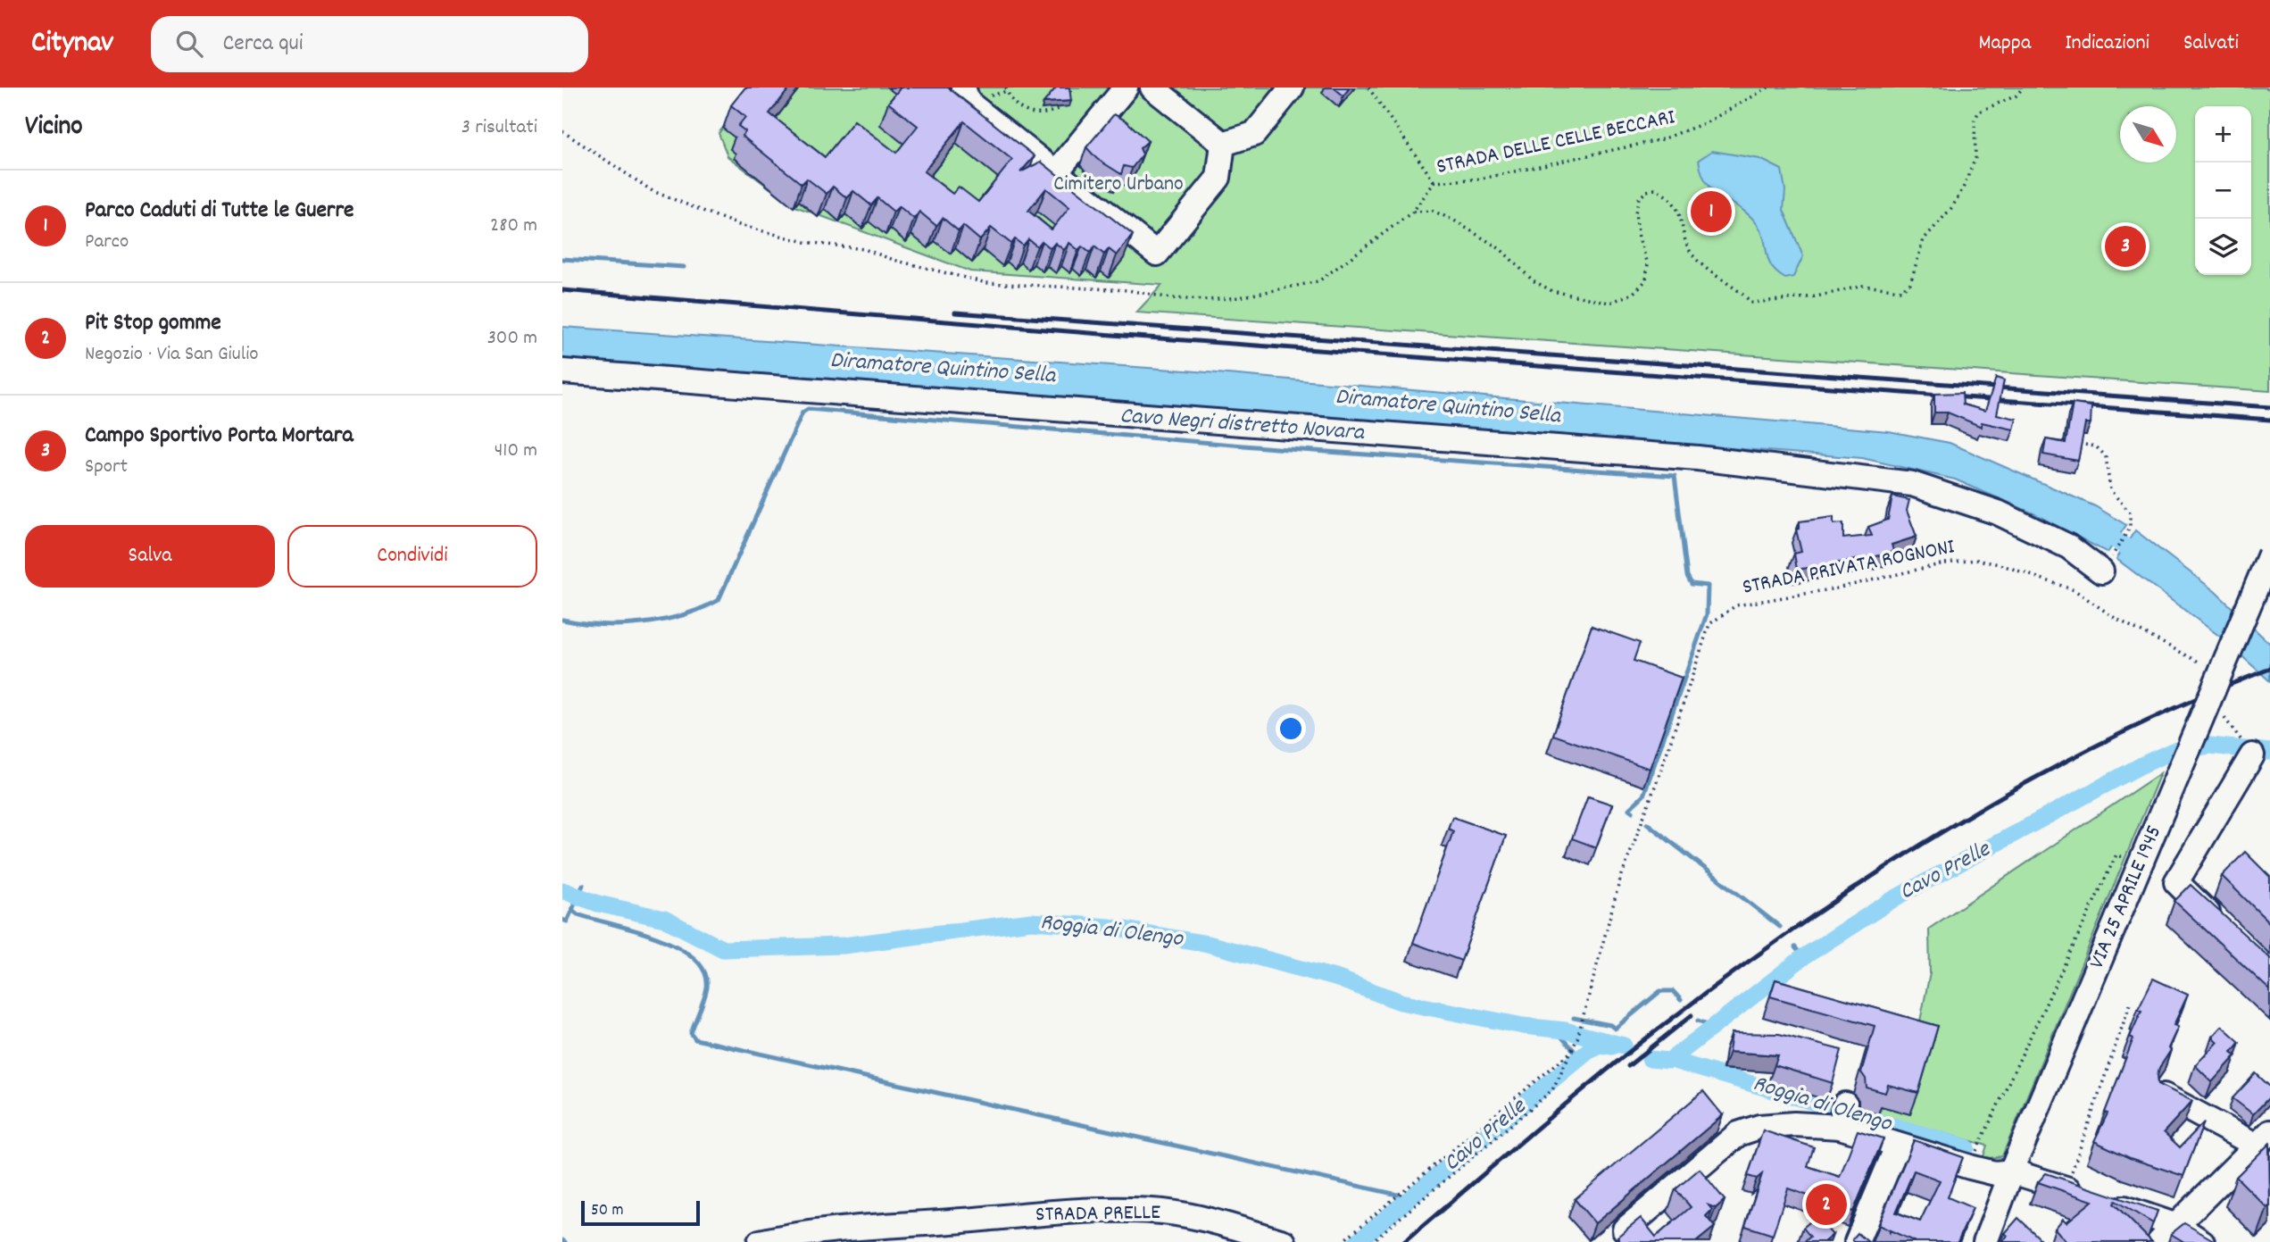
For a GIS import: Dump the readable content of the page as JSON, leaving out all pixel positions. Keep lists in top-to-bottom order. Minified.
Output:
{"streets":{"street":["VIA 25 APRILE 1945","STRADA PRELLE"],"path":["STRADA DELLE CELLE BECCARI","STRADA PRIVATA ROGNONI"]},"water":["Diramatore Quintino Sella","Cavo Negri distretto Novara","Cavo Prelle","Roggia di Olengo"],"parks":["Cimitero Urbano"],"scale_bar":"50 m","north":"bottom right","page":{"header":"Citynav","search":"Cerca qui","nav":["Mappa","Indicazioni","Salvati"],"heading":["Vicino","3 risultati"],"map_buttons":["+","−"],"list":[{"mark":"1","name":"Parco Caduti di Tutte le Guerre","note":"Parco","value":"280 m"},{"mark":"2","name":"Pit Stop gomme","note":"Negozio · Via San Giulio","value":"300 m"},{"mark":"3","name":"Campo Sportivo Porta Mortara","note":"Sport","value":"410 m"}],"pins":["1","3","2"],"buttons":["Salva","Condividi"],"scale":"50 m"}}
